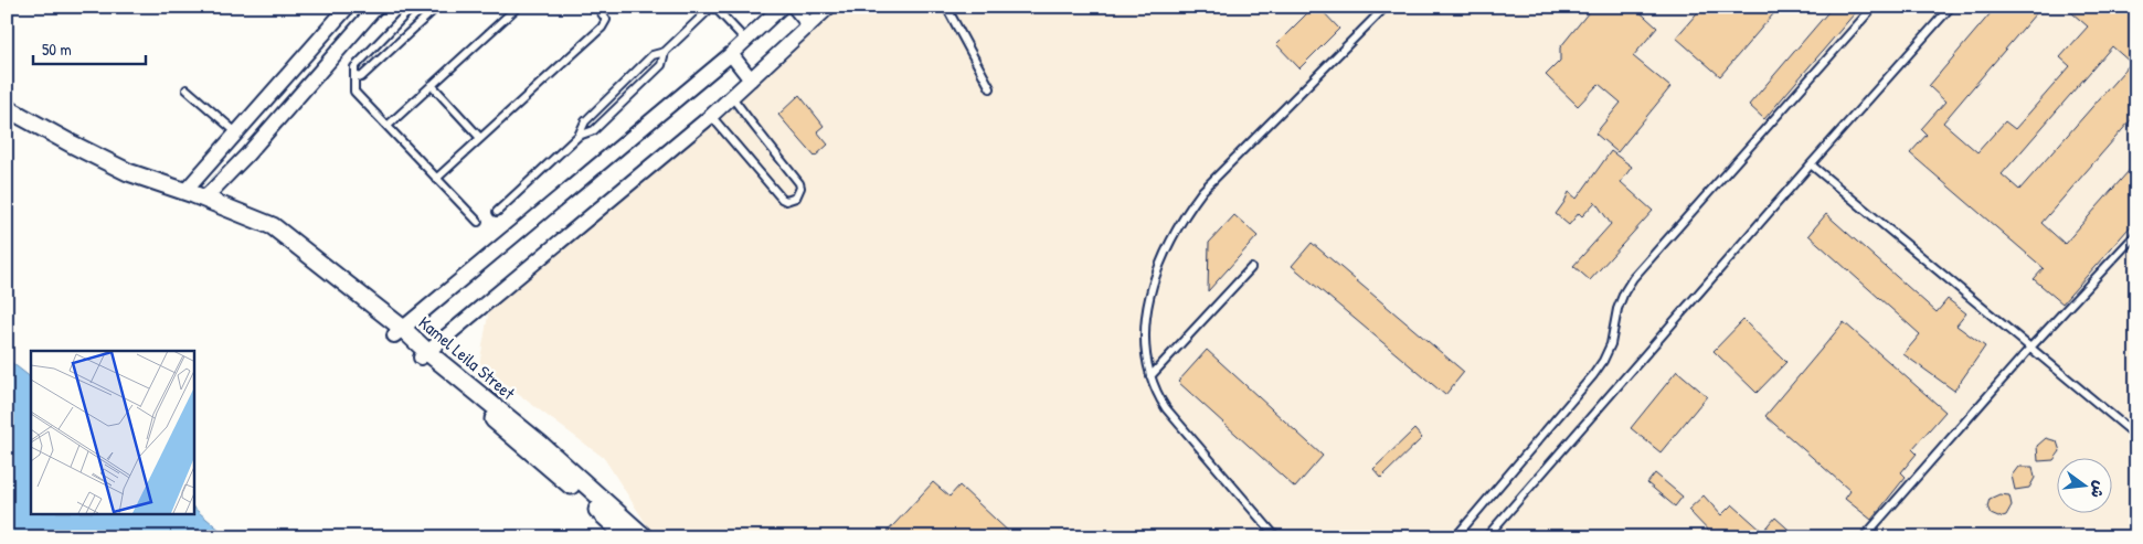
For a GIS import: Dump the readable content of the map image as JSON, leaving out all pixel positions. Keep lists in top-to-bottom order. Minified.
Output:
{"streets":{"street":["Kamel Leila Street"]},"scale_bar":"50 m","north":"right"}
